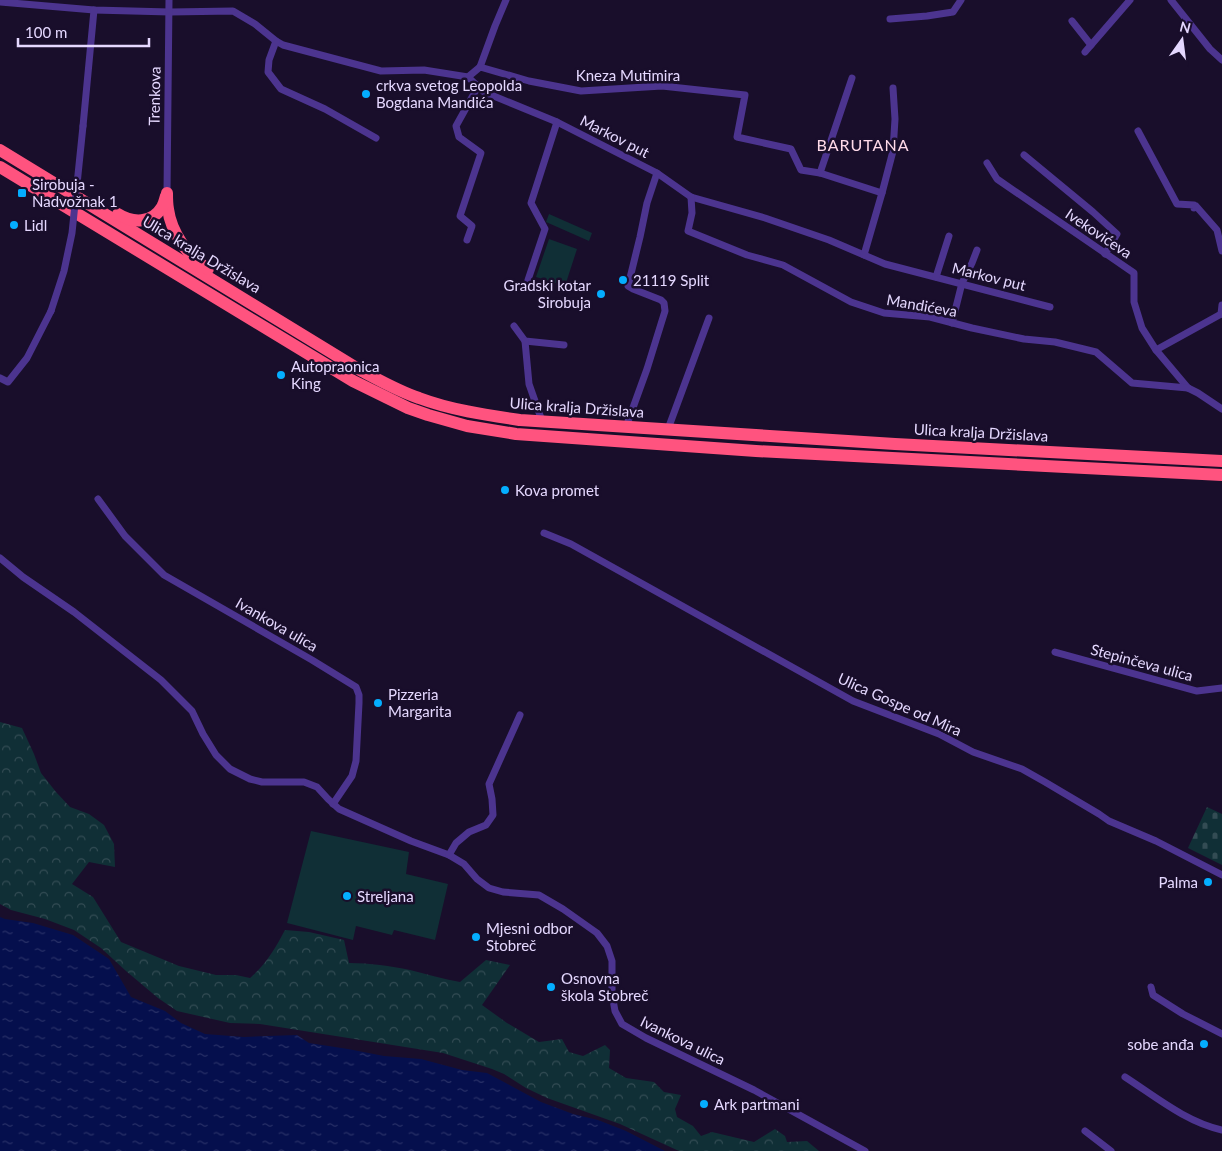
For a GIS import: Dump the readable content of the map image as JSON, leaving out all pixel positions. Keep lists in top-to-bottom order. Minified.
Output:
{"streets":{"highway":["Ulica kralja Držislava"],"street":["Kneza Mutimira","Trenkova","Markov put","Ivekovićeva","Mandićeva","Ivankova ulica","Stepinčeva ulica","Ulica Gospe od Mira"]},"crossings":[["Markov put","Mandićeva"],["Ivekovićeva","Mandićeva"]],"districts":["BARUTANA"],"places":{"other":["crkva svetog Leopolda Bogdana Mandića","Lidl","21119 Split","Gradski kotar Sirobuja","Autopraonica King","Kova promet","Pizzeria Margarita","Palma","Streljana","Mjesni odbor Stobreč","Osnovna škola Stobreč","sobe anđa","Ark partmani"],"transit":["Sirobuja - Nadvožnak 1"]},"scale_bar":"100 m","north":"top"}
